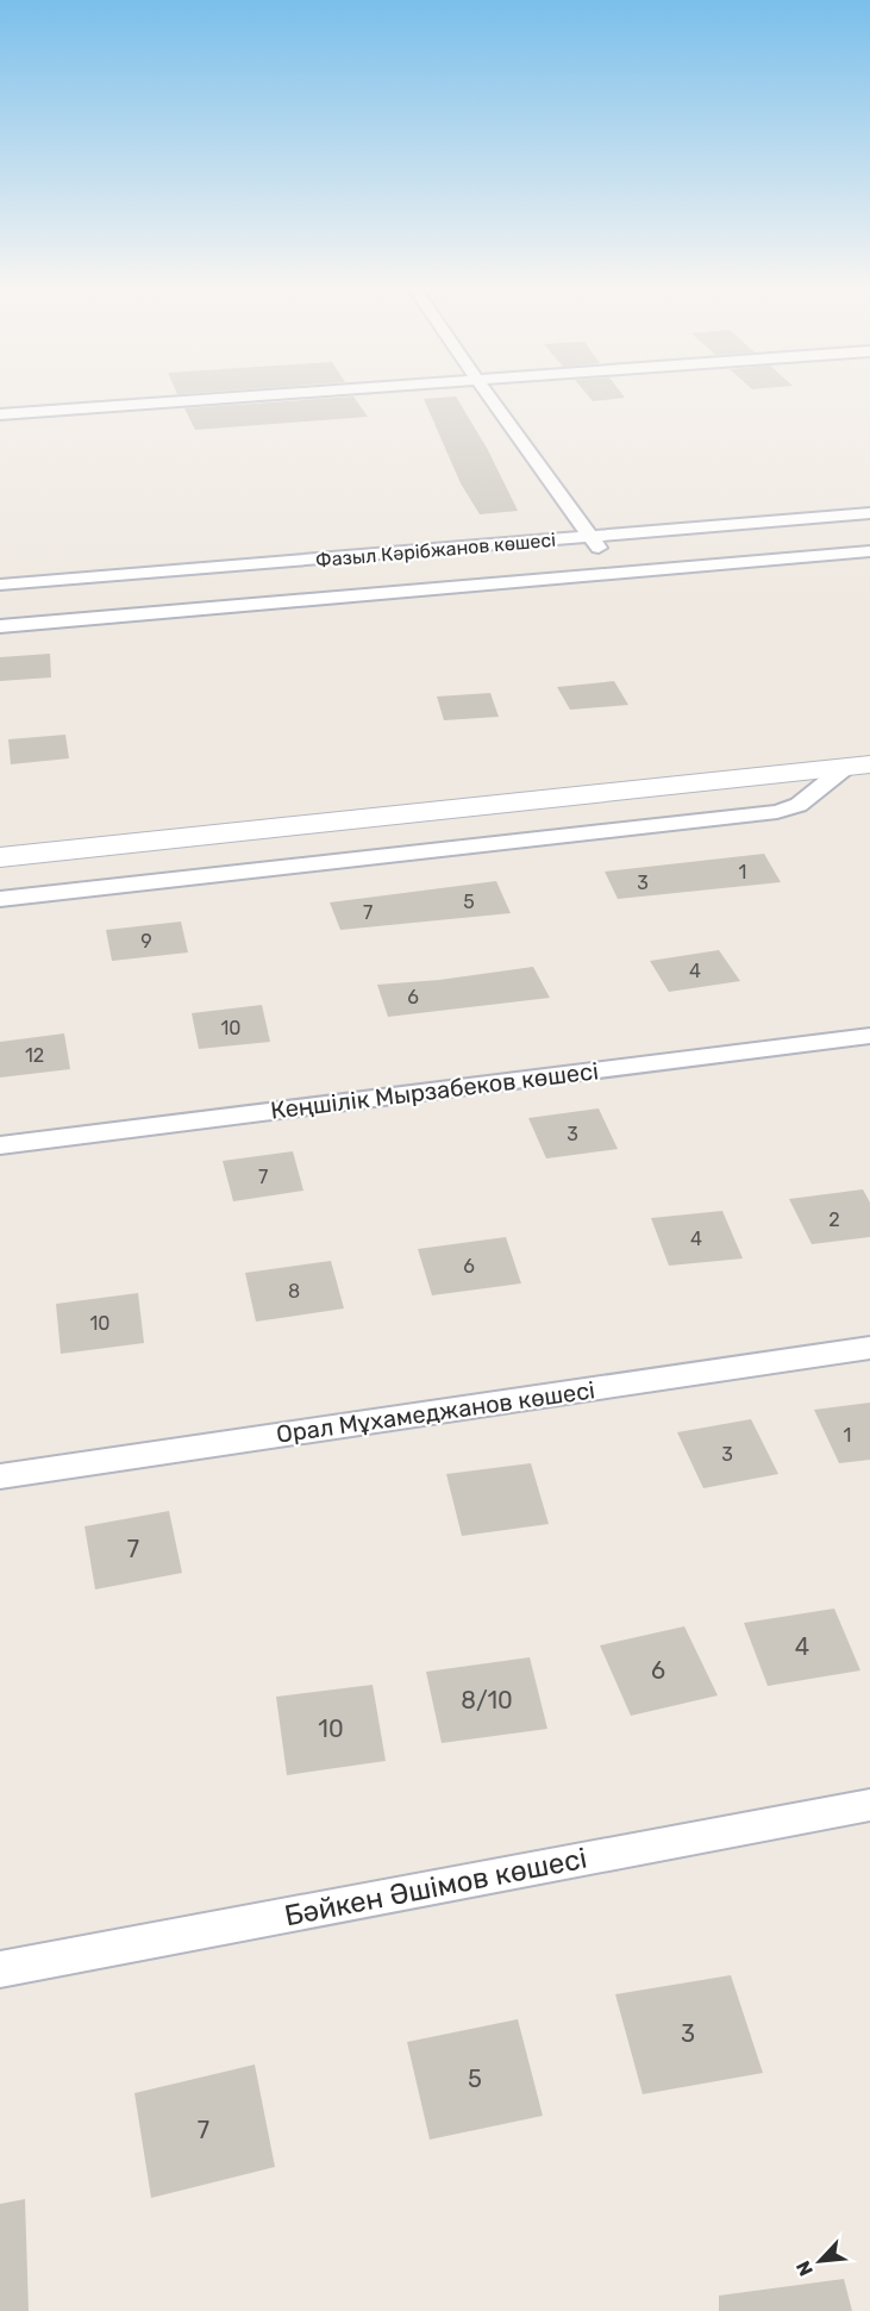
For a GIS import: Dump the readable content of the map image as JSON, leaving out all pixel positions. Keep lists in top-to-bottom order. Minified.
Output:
{"streets":{"street":["Фазыл Кәрібжанов көшесі","Кеңшілік Мырзабеков көшесі","Орал Мұхамеджанов көшесі","Бәйкен Әшімов көшесі"]},"house_numbers":["1","3","5","7","9","4","6","10","12","3","7","2","4","6","8","10","1","3","7","4","6","8/10","10","3","5","7"],"north":"bottom left"}
